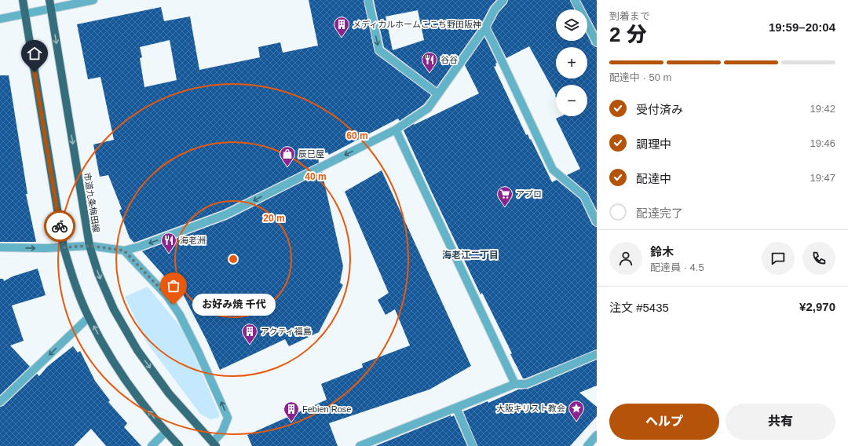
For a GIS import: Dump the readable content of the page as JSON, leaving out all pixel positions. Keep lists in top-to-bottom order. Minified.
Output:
{"streets":{"main road":["市道九条梅田線"]},"districts":["海老江二丁目"],"places":{"building":["メディカルホームここち野田阪神","アクティ福島","Febien Rose"],"restaurant":["谷谷","海老洲"],"shop":["辰巳屋"],"supermarket":["アプロ"],"other":["お好み焼 千代"],"place":["大阪キリスト教会"]},"page":{"heading":["2 分","到着まで","19:59–20:04"],"panel":["鈴木","配達員 · 4.5","注文 #5435","¥2,970"],"map_buttons":["+","−"],"bar":"配達中 · 50 m","list":[["受付済み","19:42"],["調理中","19:46"],["配達中","19:47"],"配達完了"],"bubble":"お好み焼 千代","buttons":["ヘルプ","共有"]},"rings":["60 m","40 m","20 m"]}
